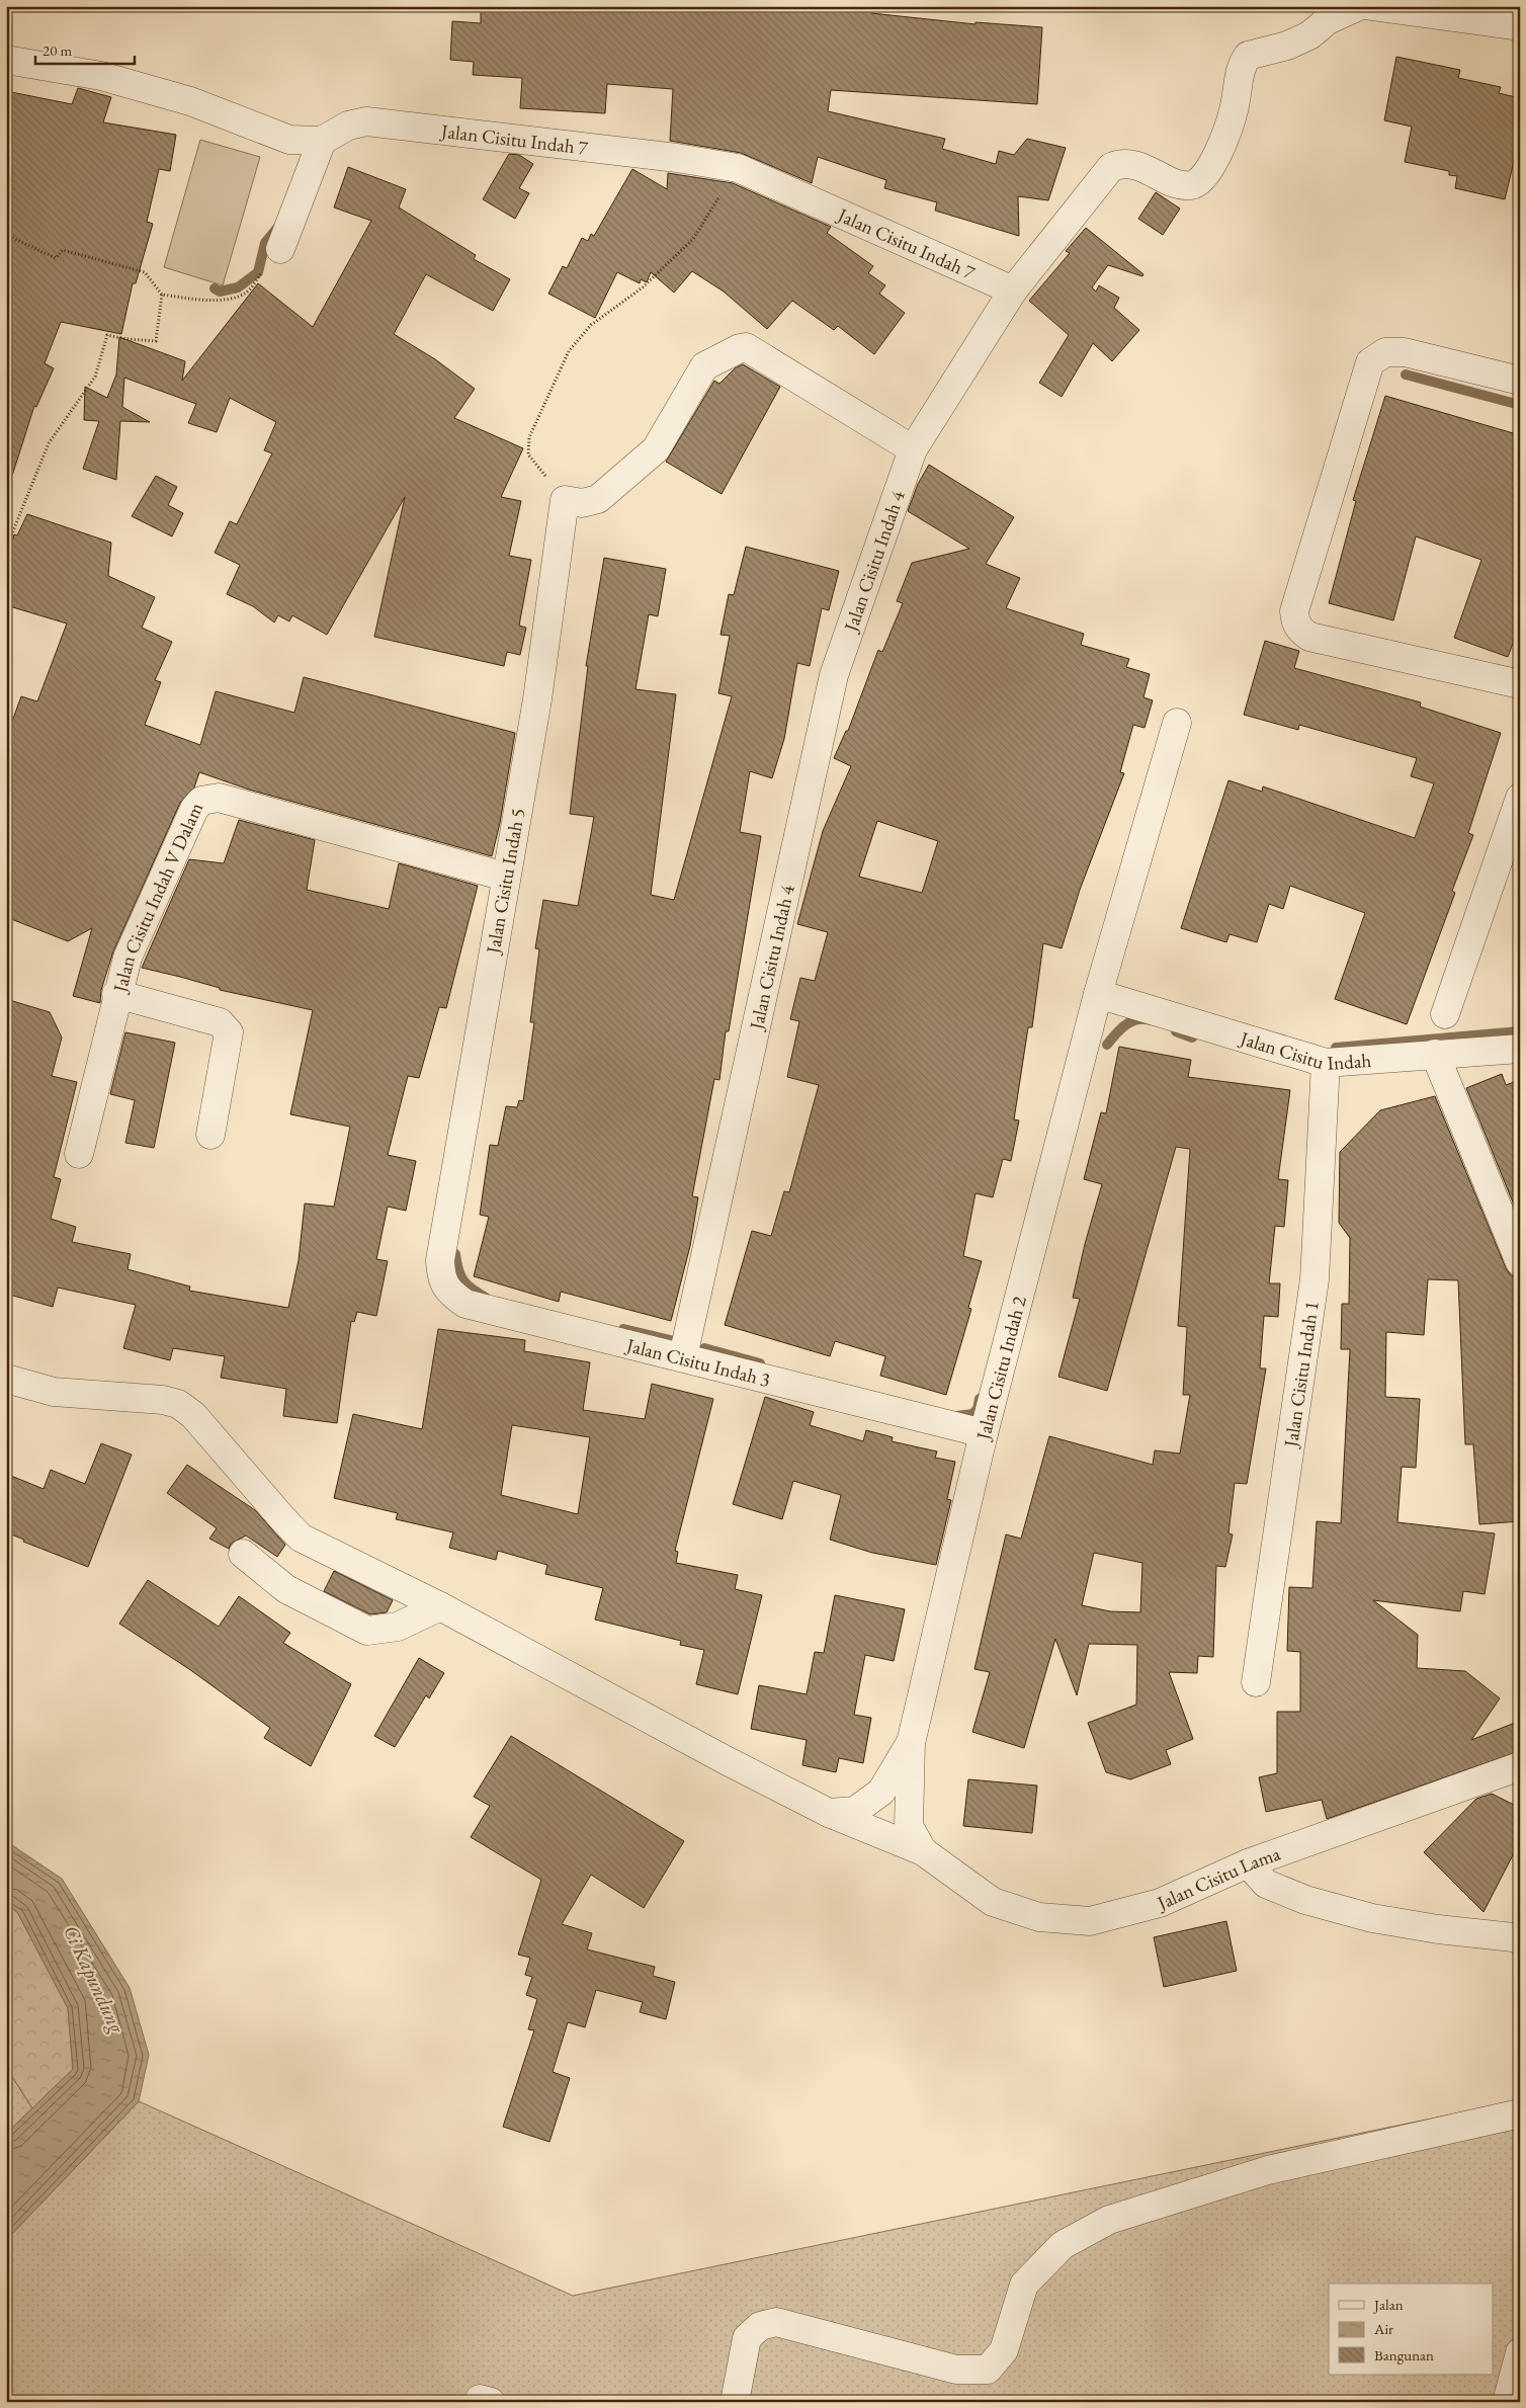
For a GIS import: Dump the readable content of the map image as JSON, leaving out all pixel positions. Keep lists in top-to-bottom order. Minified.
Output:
{"streets":{"street":["Jalan Cisitu Indah 7","Jalan Cisitu Indah 4","Jalan Cisitu Indah 5","Jalan Cisitu Indah V Dalam","Jalan Cisitu Indah","Jalan Cisitu Indah 3","Jalan Cisitu Indah 2","Jalan Cisitu Indah 1","Jalan Cisitu Lama"]},"crossings":[["Jalan Cisitu Indah 7","Jalan Cisitu Indah 4"],["Jalan Cisitu Indah 4","Jalan Cisitu Indah 3"],["Jalan Cisitu Indah 5","Jalan Cisitu Indah V Dalam"],["Jalan Cisitu Indah 5","Jalan Cisitu Indah 3"],["Jalan Cisitu Indah","Jalan Cisitu Indah 2"],["Jalan Cisitu Indah","Jalan Cisitu Indah 1"],["Jalan Cisitu Indah 3","Jalan Cisitu Indah 2"]],"water":["Ci Kapundung"],"legend":["Jalan","Air","Bangunan"],"scale_bar":"20 m"}
